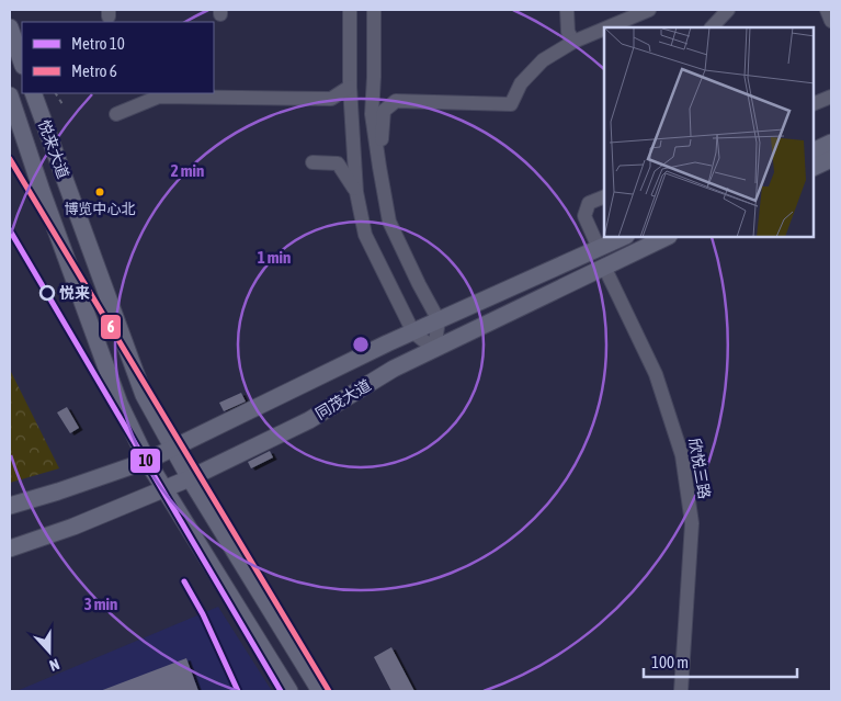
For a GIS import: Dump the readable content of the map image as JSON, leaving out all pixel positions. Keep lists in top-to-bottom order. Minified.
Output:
{"streets":{"main road":["悦来大道","同茂大道"],"street":["欣悦三路"]},"crossings":[["悦来大道","同茂大道"],["同茂大道","欣悦三路"]],"places":["博览中心北","悦来"],"lines":["metro line 6","metro line 10"],"legend":["Metro 10","Metro 6"],"scale_bar":"100 m","north":"bottom","rings":["2 min","1 min","3 min"]}
